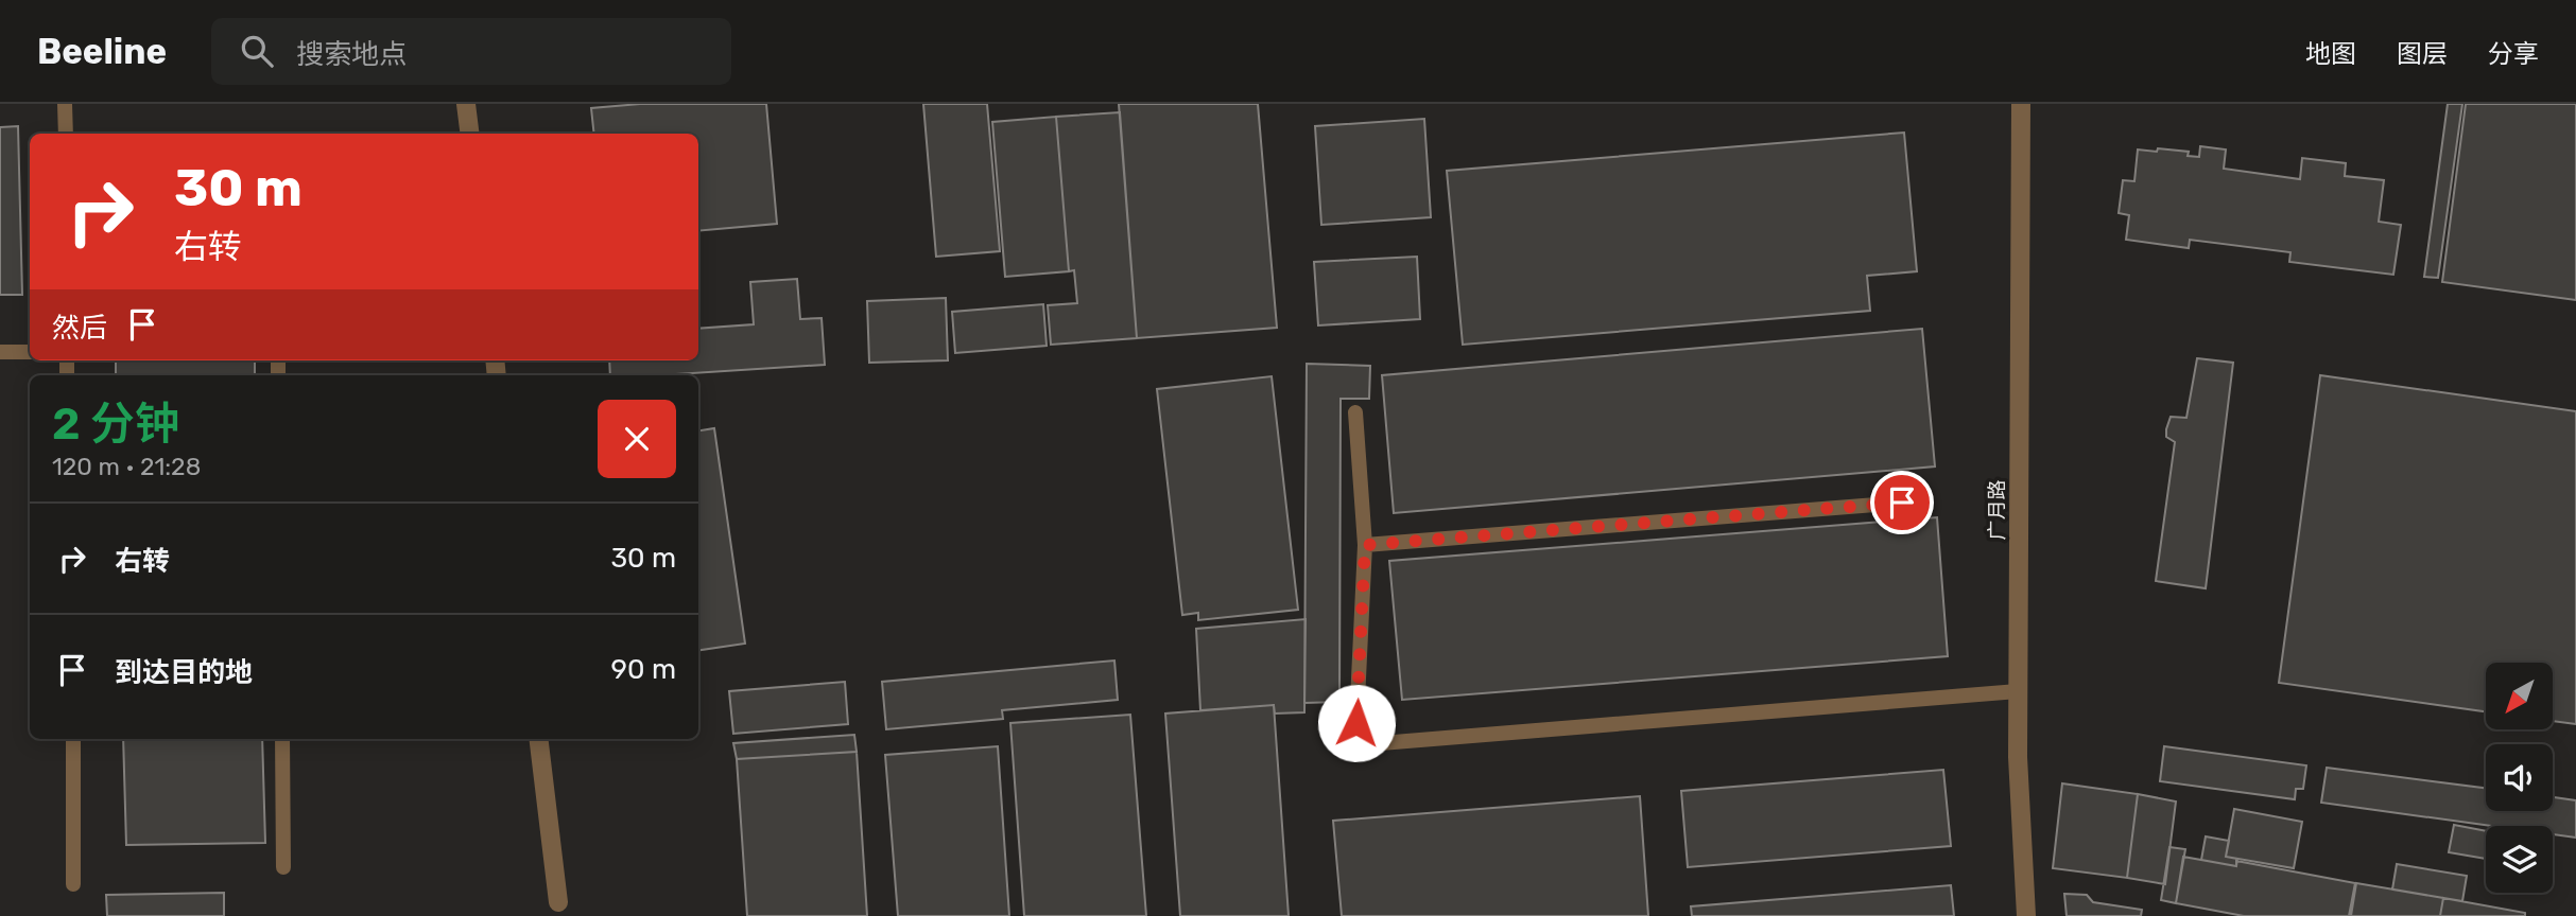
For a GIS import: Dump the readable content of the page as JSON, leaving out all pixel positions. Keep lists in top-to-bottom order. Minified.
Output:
{"streets":{"street":["广月路"]},"north":"bottom left","page":{"header":"Beeline","search":"搜索地点","nav":["地图","图层","分享"],"turn":["30 m","右转"],"then":"然后","heading":["2 分钟","120 m · 21:28"],"list":[{"name":"右转","value":"30 m"},{"name":"到达目的地","value":"90 m"}]}}
